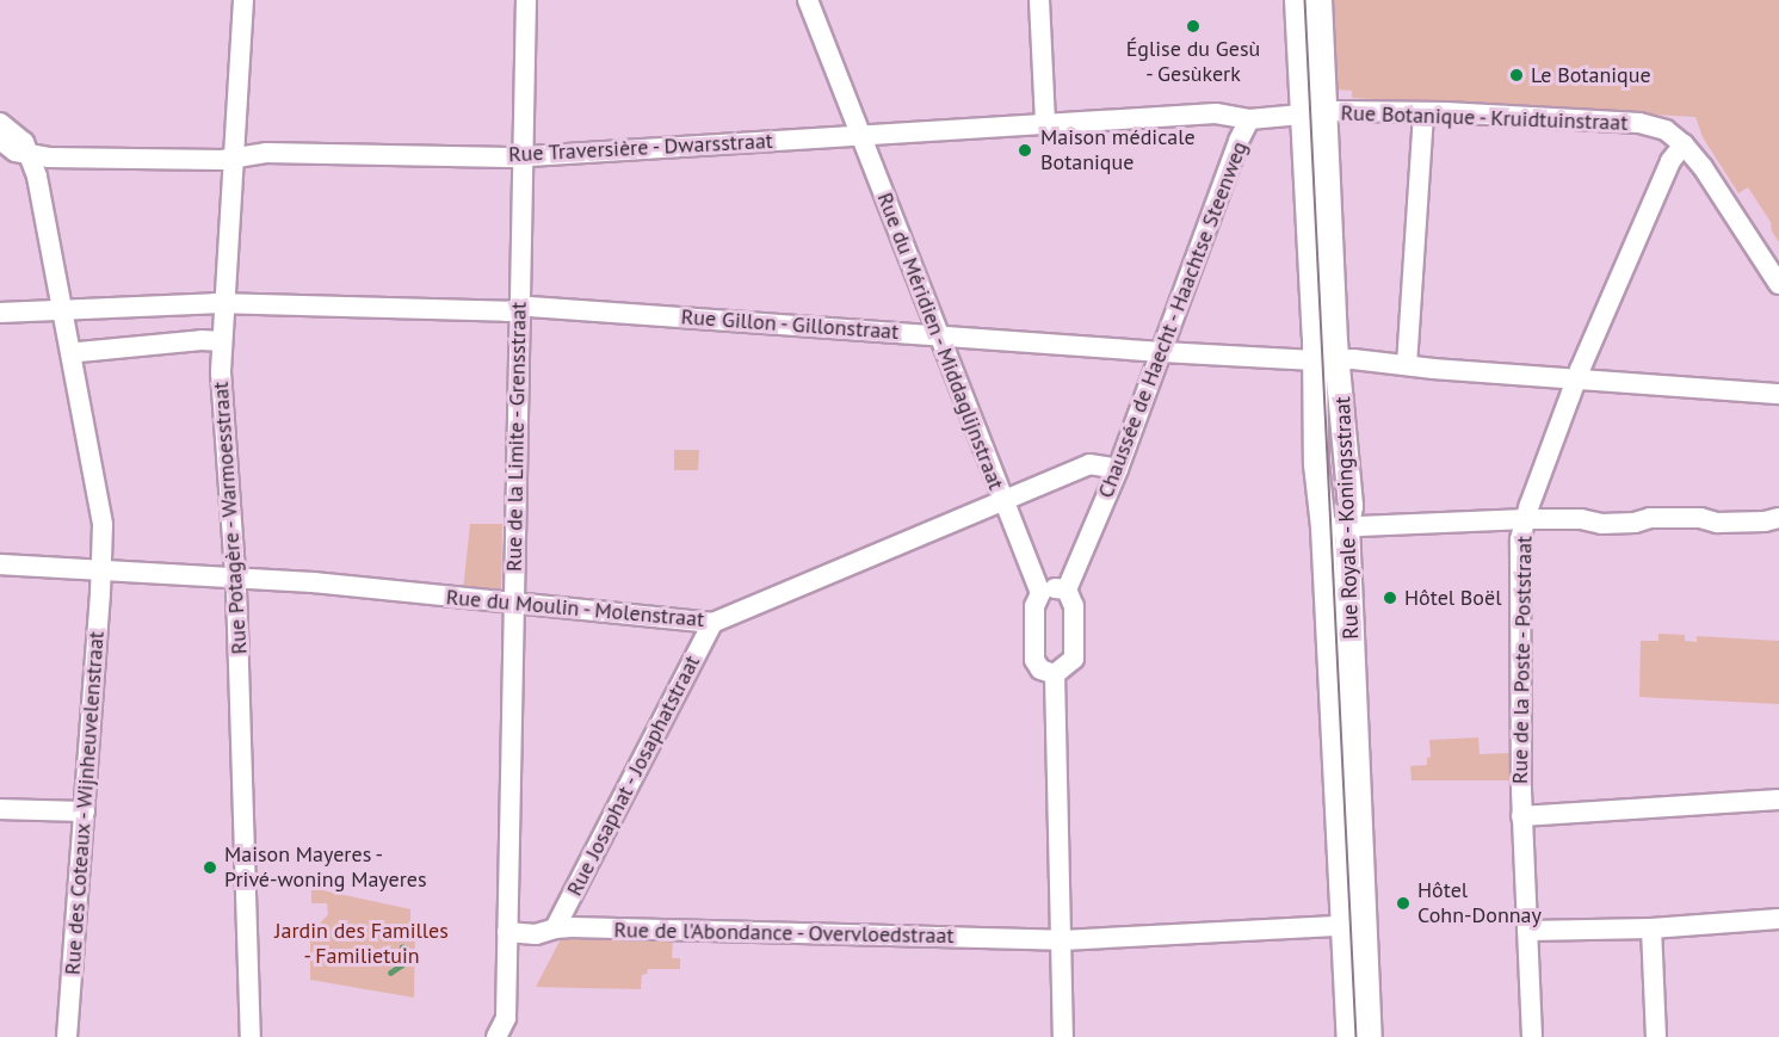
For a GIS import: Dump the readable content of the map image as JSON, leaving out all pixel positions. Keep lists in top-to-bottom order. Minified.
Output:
{"streets":{"main road":["Rue Royale - Koningsstraat"],"street":["Rue Botanique - Kruidtuinstraat","Rue Traversière - Dwarsstraat","Chaussée de Haecht - Haachtse Steenweg","Rue Gillon - Gillonstraat","Rue du Méridien - Middaglijnstraat","Rue de la Limite - Grensstraat","Rue Potagère - Warmoesstraat","Rue du Moulin - Molenstraat","Rue de la Poste - Poststraat","Rue Josaphat - Josaphatstraat","Rue des Coteaux - Wijnheuvelenstraat","Rue de l'Abondance - Overvloedstraat"]},"crossings":[["Rue Botanique - Kruidtuinstraat","Chaussée de Haecht - Haachtse Steenweg"],["Rue Botanique - Kruidtuinstraat","Rue Royale - Koningsstraat"],["Rue Botanique - Kruidtuinstraat","Rue de la Poste - Poststraat"],["Rue Traversière - Dwarsstraat","Chaussée de Haecht - Haachtse Steenweg"],["Rue Traversière - Dwarsstraat","Rue du Méridien - Middaglijnstraat"],["Rue Traversière - Dwarsstraat","Rue de la Limite - Grensstraat"],["Rue Traversière - Dwarsstraat","Rue Potagère - Warmoesstraat"],["Rue Traversière - Dwarsstraat","Rue des Coteaux - Wijnheuvelenstraat"],["Chaussée de Haecht - Haachtse Steenweg","Rue Gillon - Gillonstraat"],["Chaussée de Haecht - Haachtse Steenweg","Rue Royale - Koningsstraat"],["Chaussée de Haecht - Haachtse Steenweg","Rue du Moulin - Molenstraat"],["Rue Gillon - Gillonstraat","Rue du Méridien - Middaglijnstraat"],["Rue Gillon - Gillonstraat","Rue de la Limite - Grensstraat"],["Rue Gillon - Gillonstraat","Rue Potagère - Warmoesstraat"],["Rue Gillon - Gillonstraat","Rue Royale - Koningsstraat"],["Rue Gillon - Gillonstraat","Rue de la Poste - Poststraat"],["Rue Gillon - Gillonstraat","Rue des Coteaux - Wijnheuvelenstraat"],["Rue du Méridien - Middaglijnstraat","Rue du Moulin - Molenstraat"],["Rue de la Limite - Grensstraat","Rue du Moulin - Molenstraat"],["Rue de la Limite - Grensstraat","Rue de l'Abondance - Overvloedstraat"],["Rue Potagère - Warmoesstraat","Rue du Moulin - Molenstraat"],["Rue Royale - Koningsstraat","Rue de l'Abondance - Overvloedstraat"],["Rue du Moulin - Molenstraat","Rue Josaphat - Josaphatstraat"],["Rue du Moulin - Molenstraat","Rue des Coteaux - Wijnheuvelenstraat"],["Rue Josaphat - Josaphatstraat","Rue de l'Abondance - Overvloedstraat"]],"parks":["Jardin des Familles - Familietuin"],"places":["Église du Gesù - Gesùkerk","Le Botanique","Maison médicale Botanique","Hôtel Boël","Maison Mayeres - Privé-woning Mayeres","Hôtel Cohn-Donnay"]}
